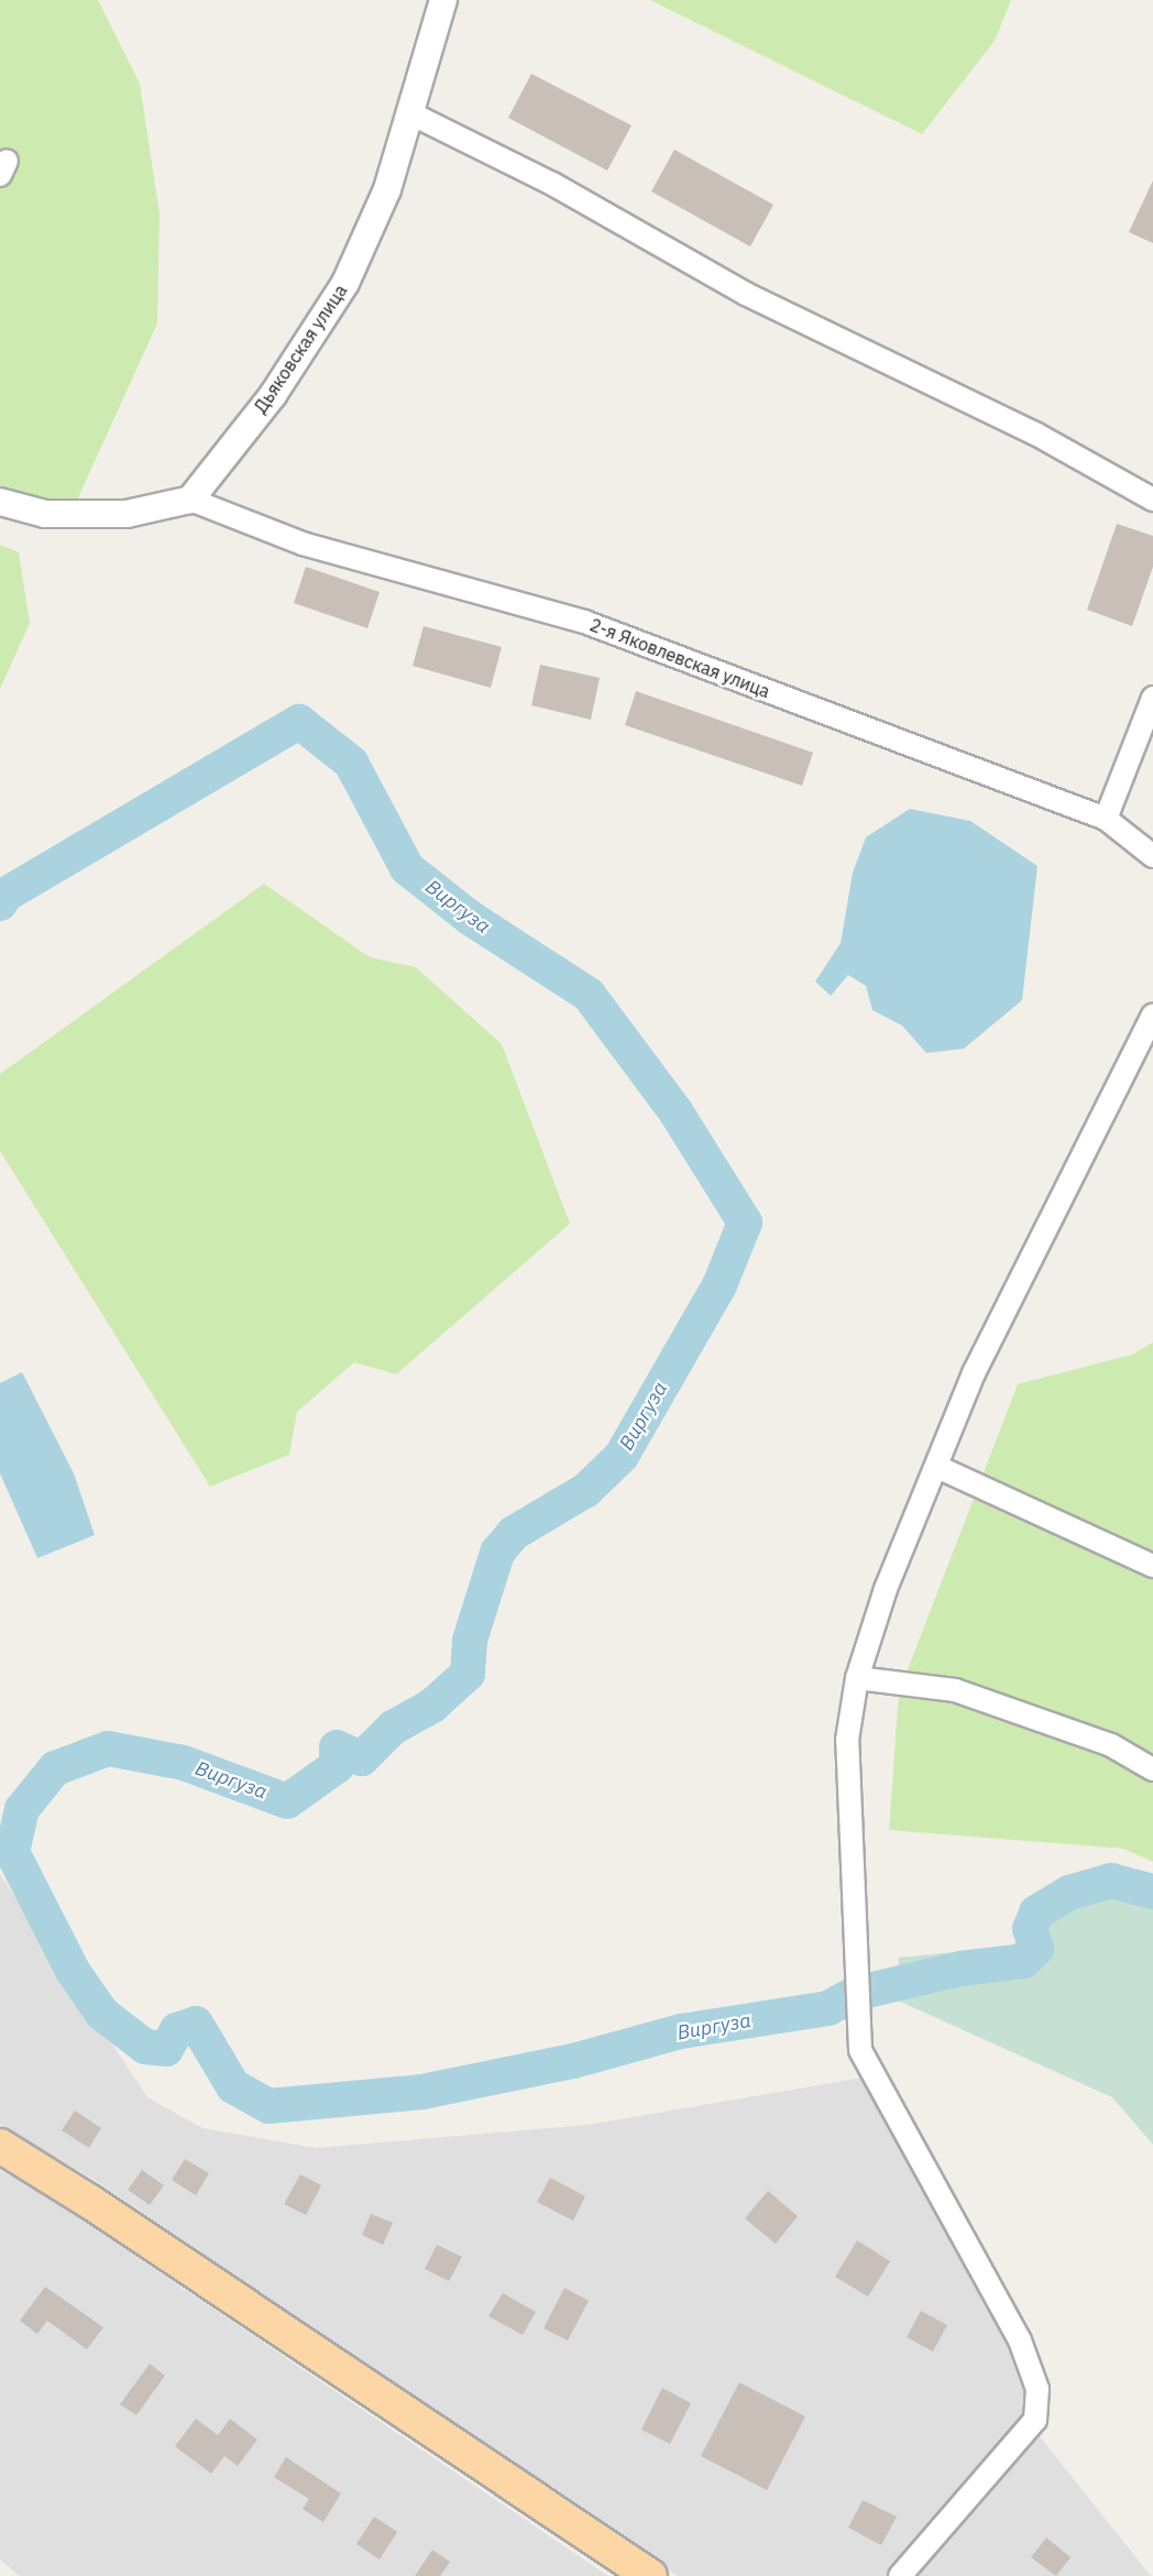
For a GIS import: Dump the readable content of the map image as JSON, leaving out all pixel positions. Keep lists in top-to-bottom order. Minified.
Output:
{"streets":{"street":["Дьяковская улица","2-я Яковлевская улица"]},"crossings":[["Дьяковская улица","2-я Яковлевская улица"]],"water":["Виргуза"]}
